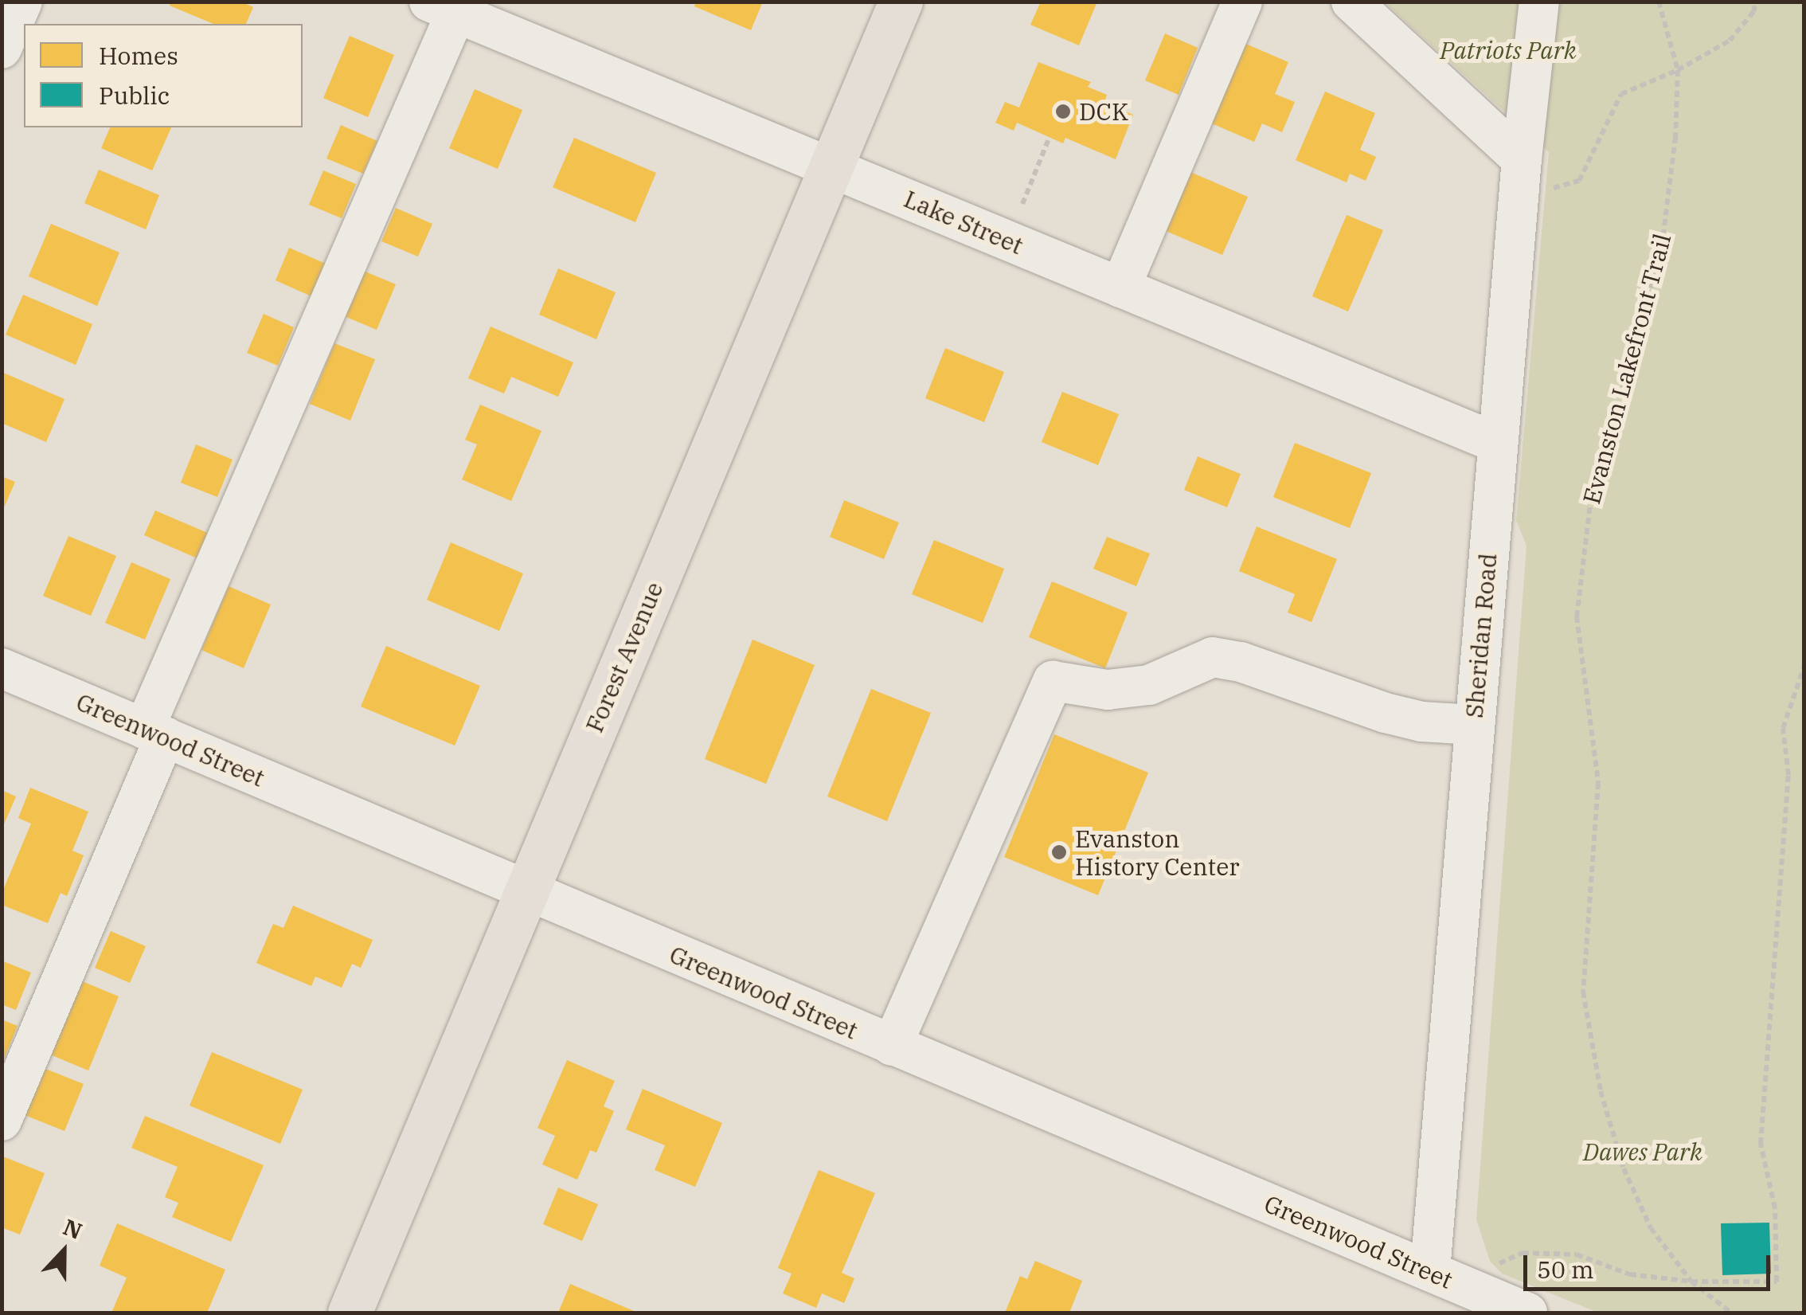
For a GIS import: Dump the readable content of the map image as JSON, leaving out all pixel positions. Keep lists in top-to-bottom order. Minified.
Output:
{"streets":{"main road":["Forest Avenue"],"street":["Lake Street","Sheridan Road","Greenwood Street"],"path":["Evanston Lakefront Trail"]},"crossings":[["Lake Street","Sheridan Road"],["Lake Street","Forest Avenue"],["Sheridan Road","Greenwood Street"],["Forest Avenue","Greenwood Street"]],"parks":["Patriots Park","Dawes Park"],"places":["DCK","Evanston History Center"],"legend":["Homes","Public"],"scale_bar":"50 m","north":"top"}
